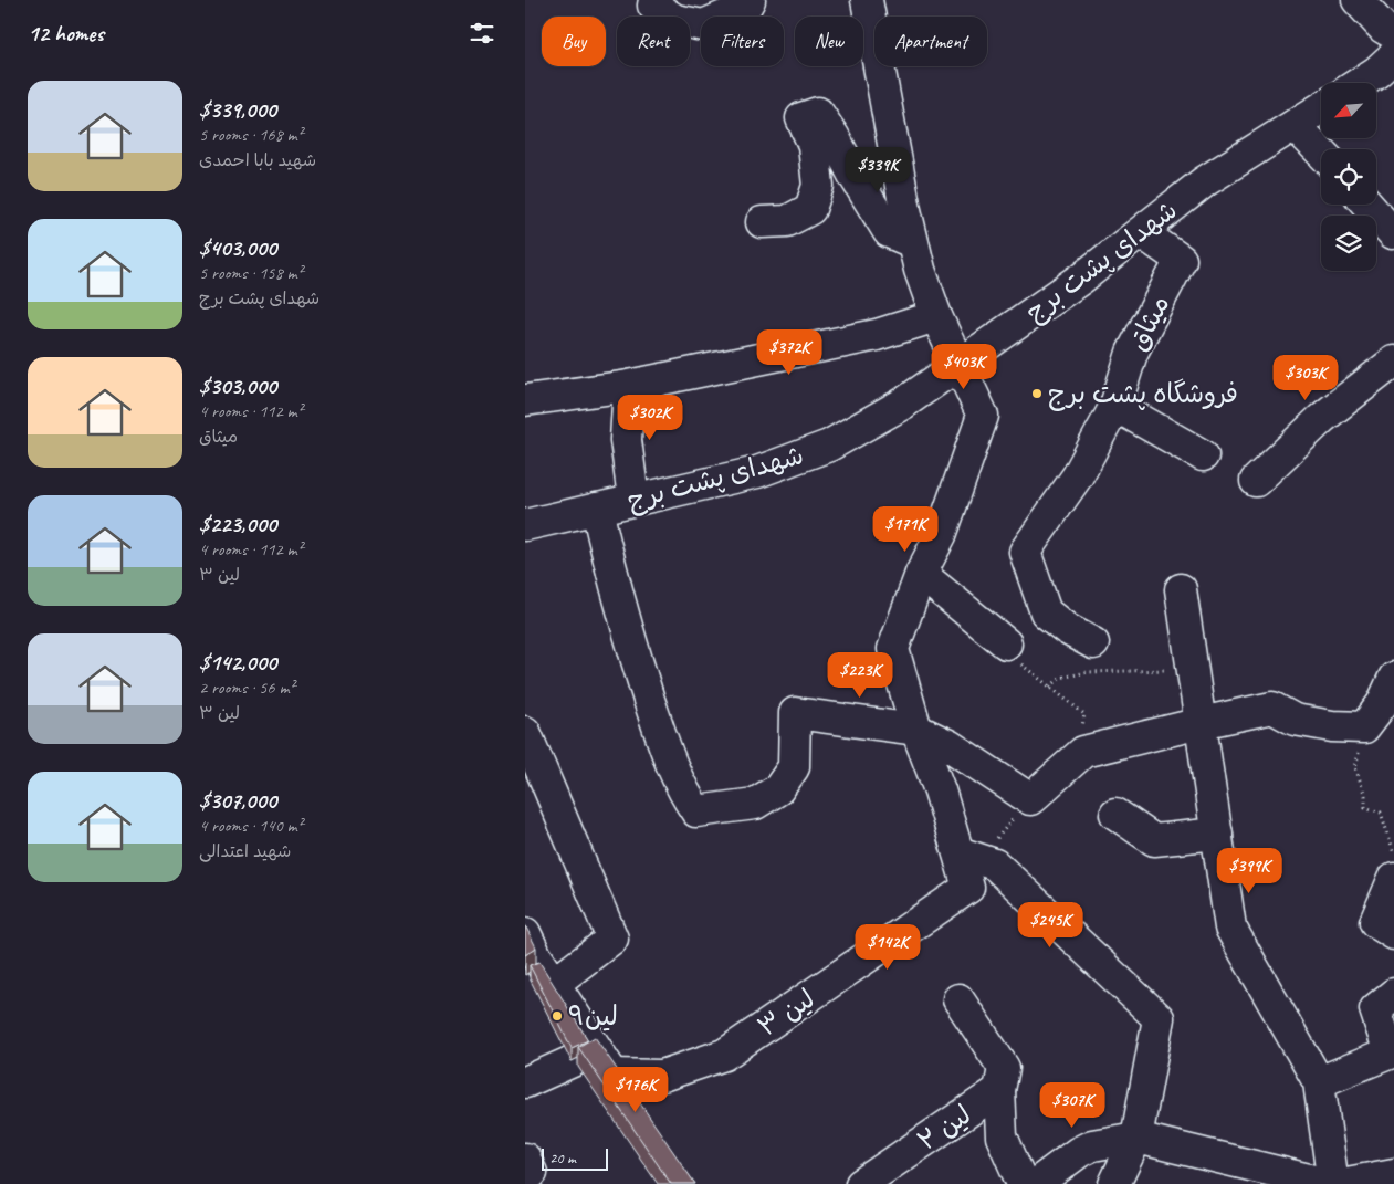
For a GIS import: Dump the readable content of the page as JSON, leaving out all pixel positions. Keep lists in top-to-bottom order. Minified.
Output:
{"streets":{"street":["شهدای پشت برج","میثاق","لین ۳","لین ۲"]},"crossings":[["شهدای پشت برج","میثاق"],["شهدای پشت برج","لین ۳"]],"places":["فروشگاه پشت برج","لین۹"],"scale_bar":"20 m","north":"bottom left","page":{"heading":"12 homes","chip":["Buy","Rent","Filters","New","Apartment"],"list":[{"name":"$339,000","note":"5 rooms · 168 m² · شهید بابا احمدی"},{"name":"$403,000","note":"5 rooms · 158 m² · شهدای پشت برج"},{"name":"$303,000","note":"4 rooms · 112 m² · میثاق"},{"name":"$223,000","note":"4 rooms · 112 m² · لین ۳"},{"name":"$142,000","note":"2 rooms · 56 m² · لین ۳"},{"name":"$307,000","note":"4 rooms · 140 m² · شهید اعتدالی"}],"price":["$339K","$372K","$403K","$303K","$302K","$171K","$223K","$399K","$245K","$142K","$176K","$307K"],"scale":"20 m"}}
